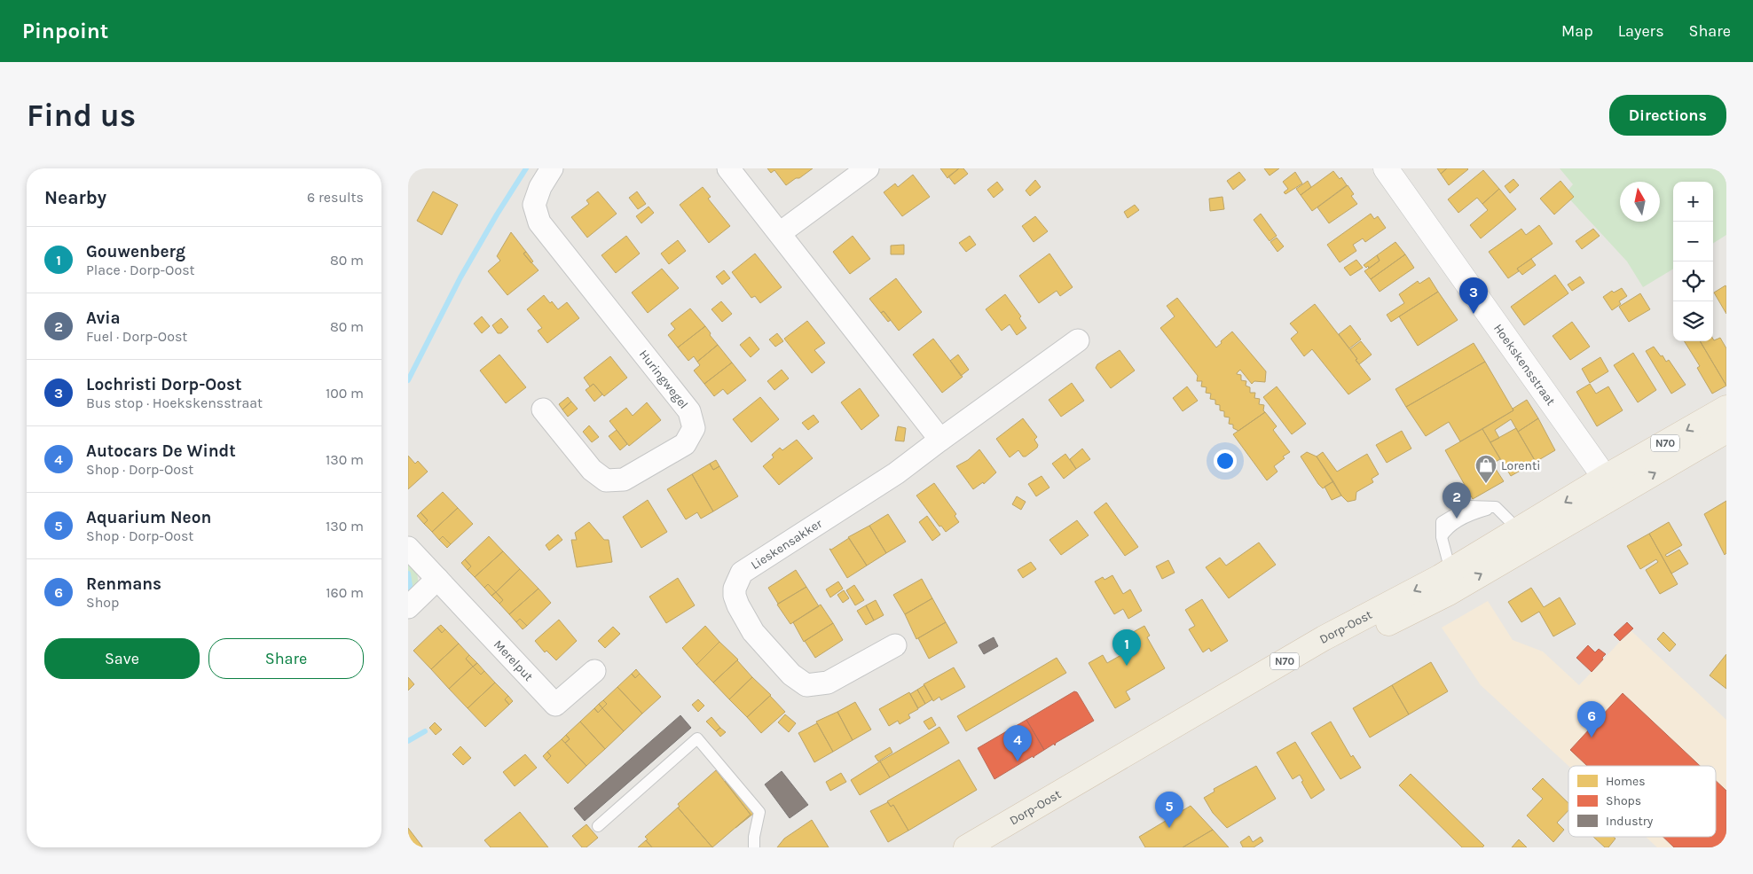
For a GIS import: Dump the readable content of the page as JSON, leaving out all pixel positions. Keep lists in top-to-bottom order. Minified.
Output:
{"streets":{"main road":["N70","Dorp-Oost"],"street":["Hoekskensstraat","Huringwegel","Lieskensakker","Merelput"]},"crossings":[["Hoekskensstraat","Dorp-Oost"]],"places":{"shop":["Lorenti"]},"legend":["Homes","Shops","Industry"],"north":"top","page":{"header":"Pinpoint","nav":["Map","Layers","Share"],"buttons":["Directions",["Save","Share"]],"title":"Find us","heading":["Nearby","6 results"],"map_buttons":["+","−"],"list":[{"mark":"1","name":"Gouwenberg","note":"Place · Dorp-Oost","value":"80 m"},{"mark":"2","name":"Avia","note":"Fuel · Dorp-Oost","value":"80 m"},{"mark":"3","name":"Lochristi Dorp-Oost","note":"Bus stop · Hoekskensstraat","value":"100 m"},{"mark":"4","name":"Autocars De Windt","note":"Shop · Dorp-Oost","value":"130 m"},{"mark":"5","name":"Aquarium Neon","note":"Shop · Dorp-Oost","value":"130 m"},{"mark":"6","name":"Renmans","note":"Shop","value":"160 m"}],"pins":["3","2","1","6","4","5"]}}
